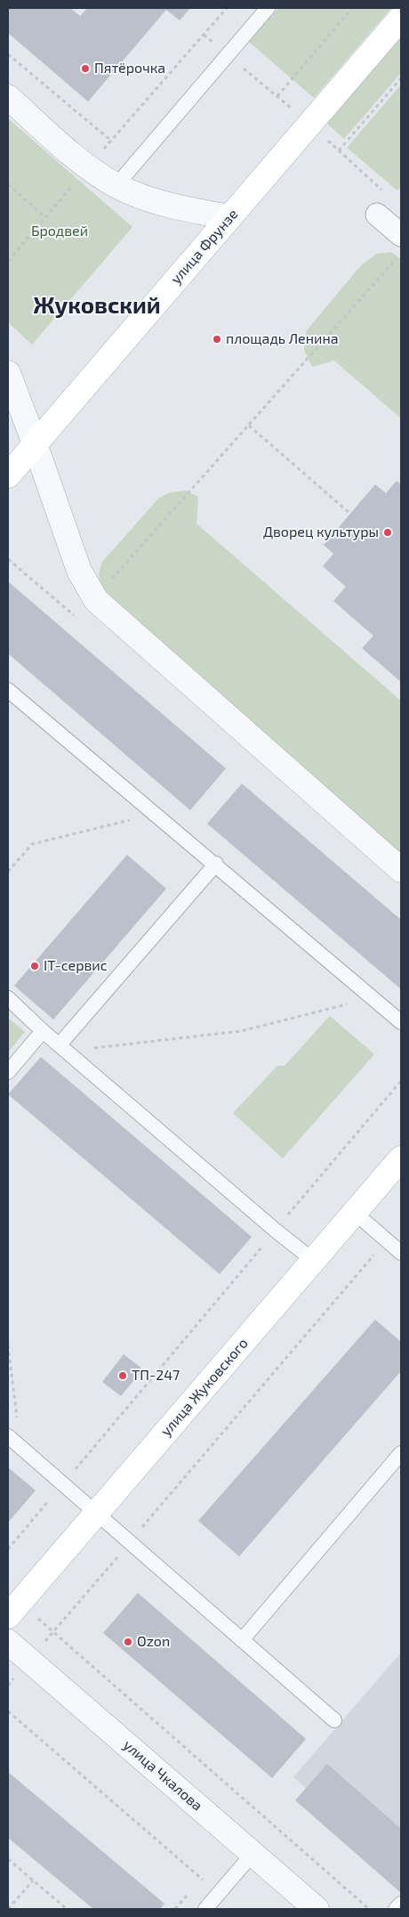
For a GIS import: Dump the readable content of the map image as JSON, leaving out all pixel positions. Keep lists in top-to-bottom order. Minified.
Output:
{"streets":{"main road":["улица Фрунзе","улица Жуковского"],"street":["улица Чкалова"]},"districts":["Жуковский"],"parks":["Бродвей"],"places":["Пятёрочка","площадь Ленина","Дворец культуры","IT-сервис","ТП-247","Ozon"]}
